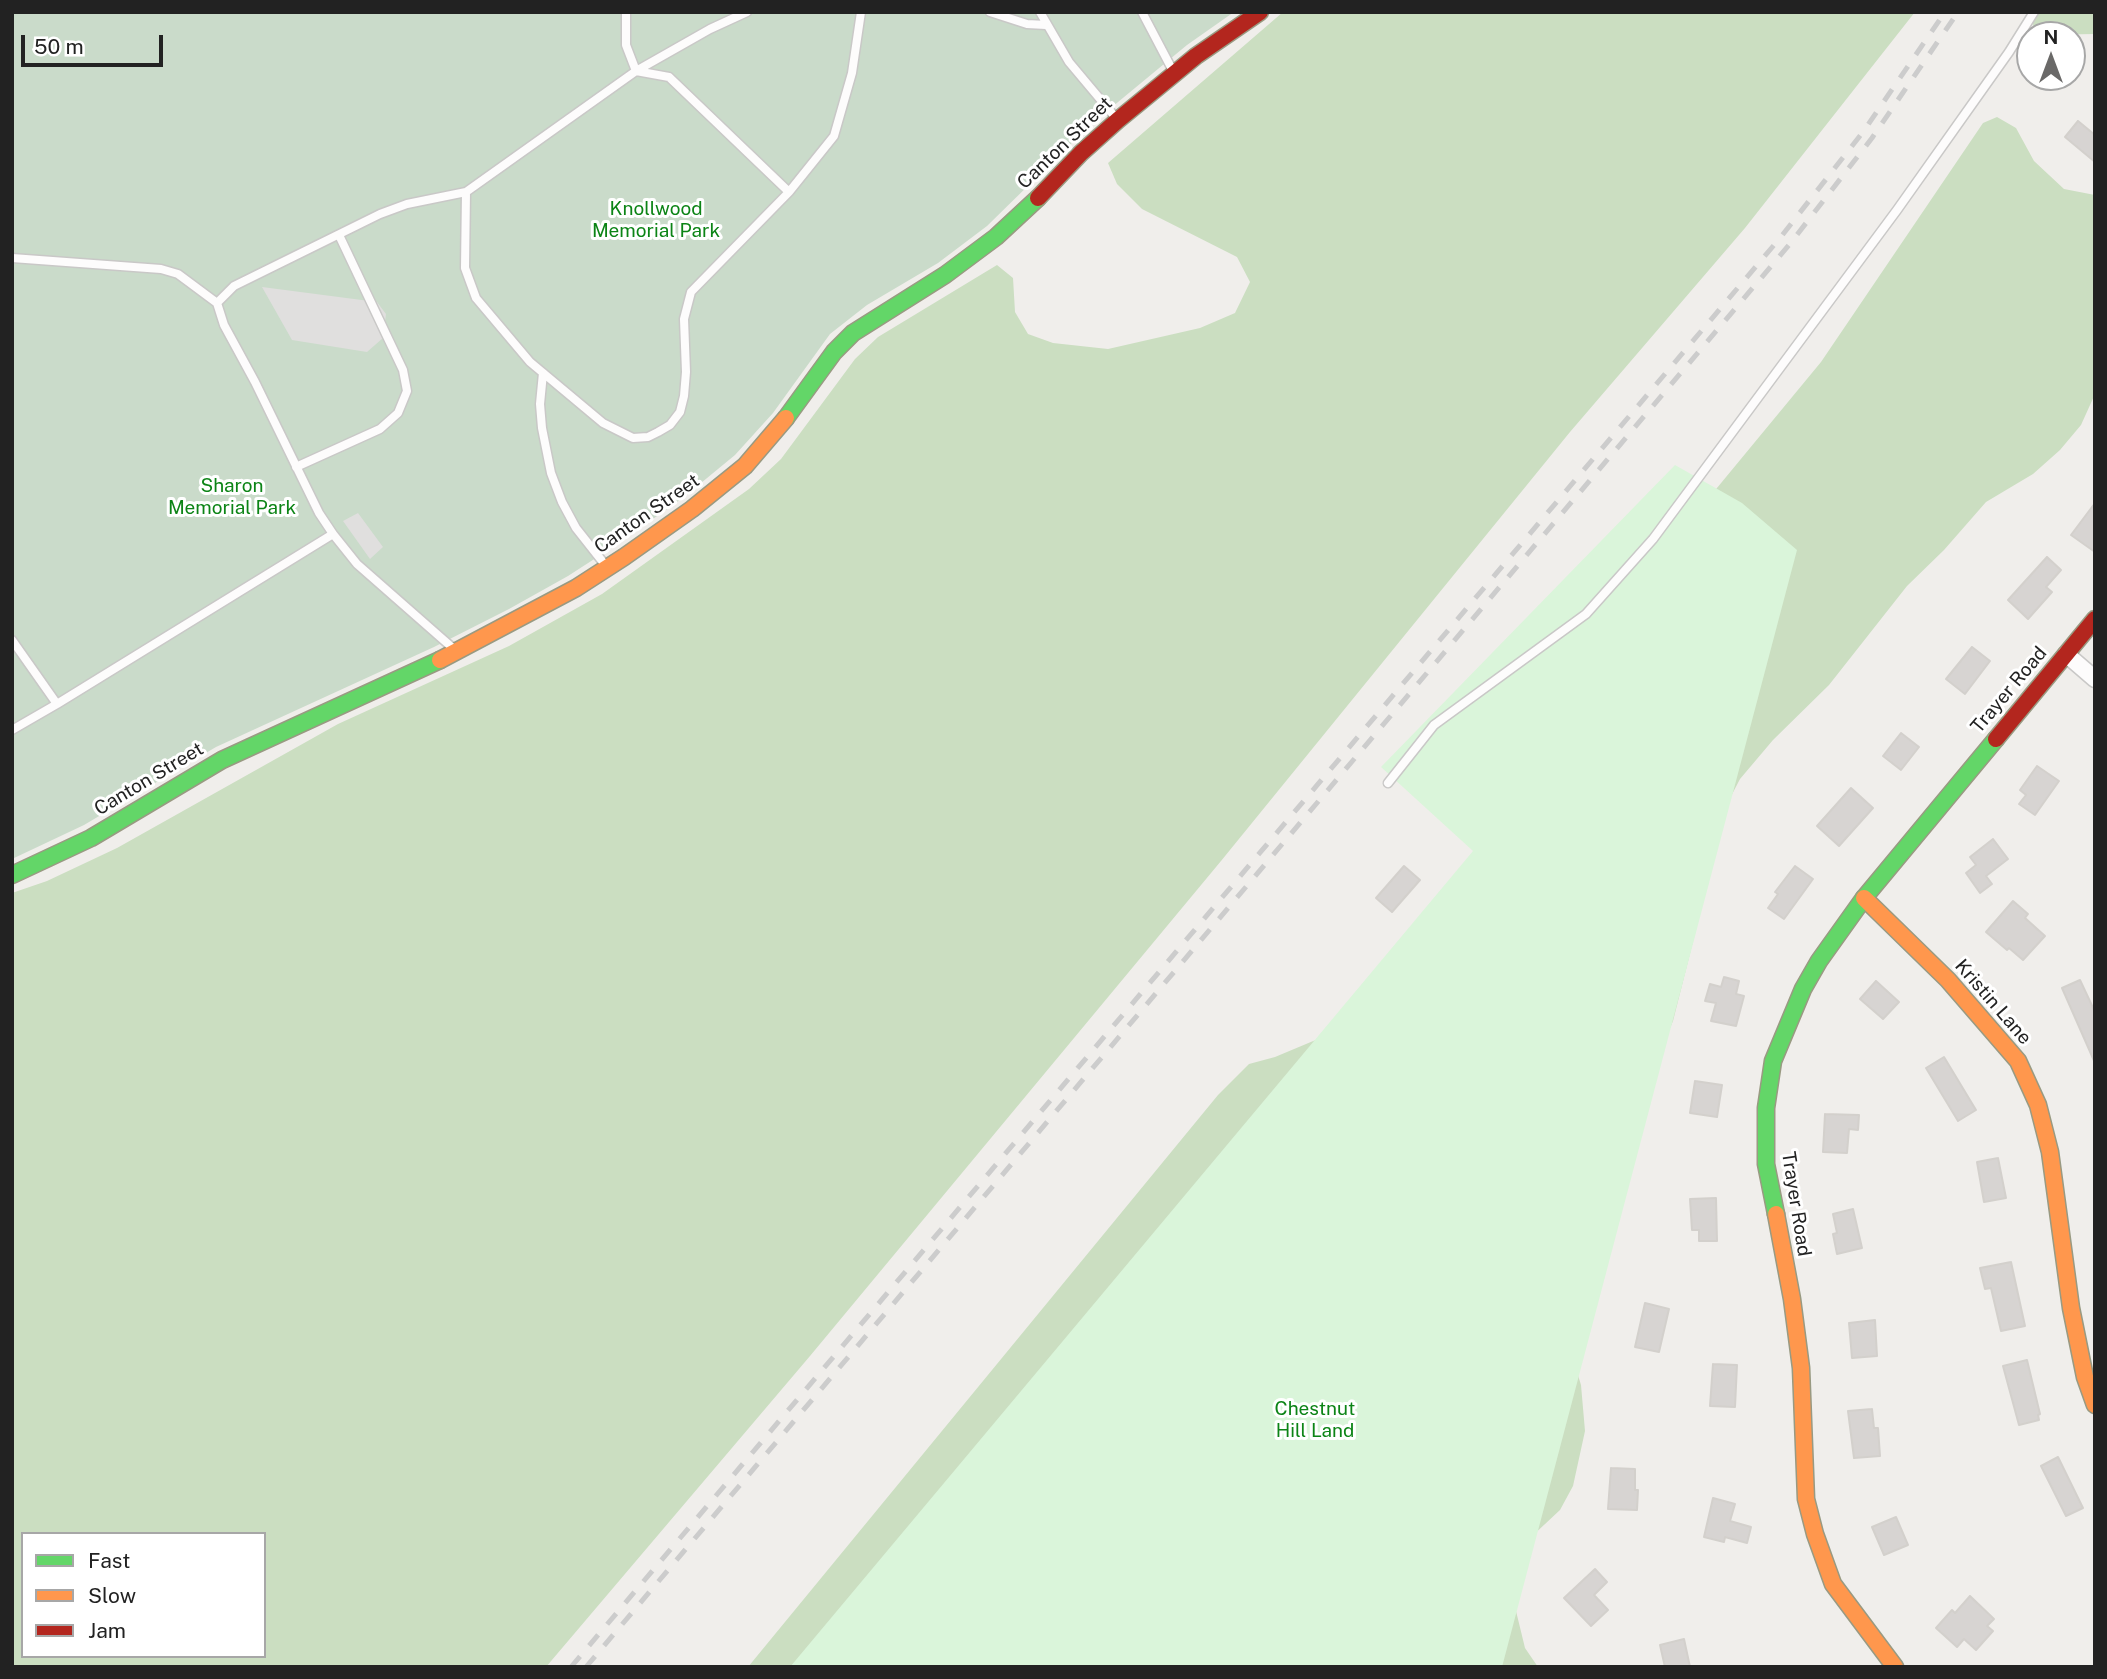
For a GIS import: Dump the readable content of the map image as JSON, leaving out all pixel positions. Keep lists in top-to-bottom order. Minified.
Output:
{"streets":{"street":["Canton Street","Trayer Road","Kristin Lane"]},"crossings":[["Trayer Road","Kristin Lane"]],"parks":["Knollwood Memorial Park","Sharon Memorial Park","Chestnut Hill Land"],"legend":["Fast","Slow","Jam"],"scale_bar":"50 m","north":"top"}
